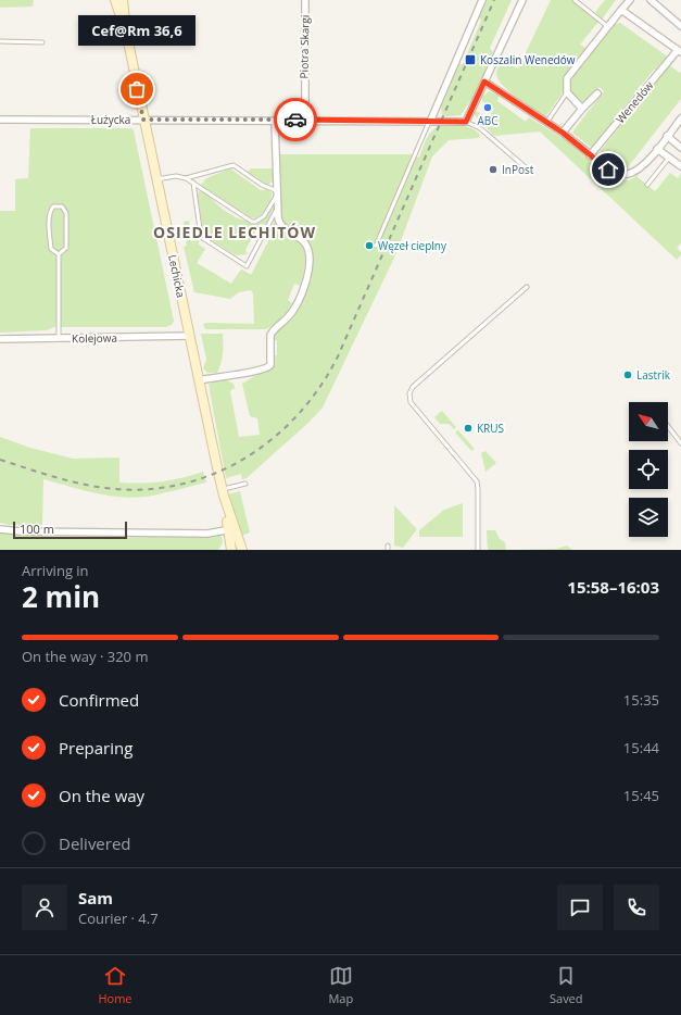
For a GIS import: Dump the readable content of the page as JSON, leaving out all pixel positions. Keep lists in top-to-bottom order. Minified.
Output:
{"streets":{"street":["Piotra Skargi","Wenedów","Łużycka","Lechicka","Kolejowa"]},"crossings":[["Piotra Skargi","Łużycka"],["Łużycka","Lechicka"],["Lechicka","Kolejowa"]],"districts":["OSIEDLE LECHITÓW"],"places":{"transit":["Koszalin Wenedów"],"other":["Cef@Rm 36,6","ABC","InPost","Węzeł cieplny","Lastrik","KRUS"]},"scale_bar":"100 m","north":"top left","page":{"bubble":"Cef@Rm 36,6","scale":"100 m","heading":["2 min","Arriving in","15:58–16:03"],"panel":["Sam","Courier · 4.7"],"bar":"On the way · 320 m","list":[["Confirmed","15:35"],["Preparing","15:44"],["On the way","15:45"],"Delivered"],"tabs":["Home","Map","Saved"]}}
